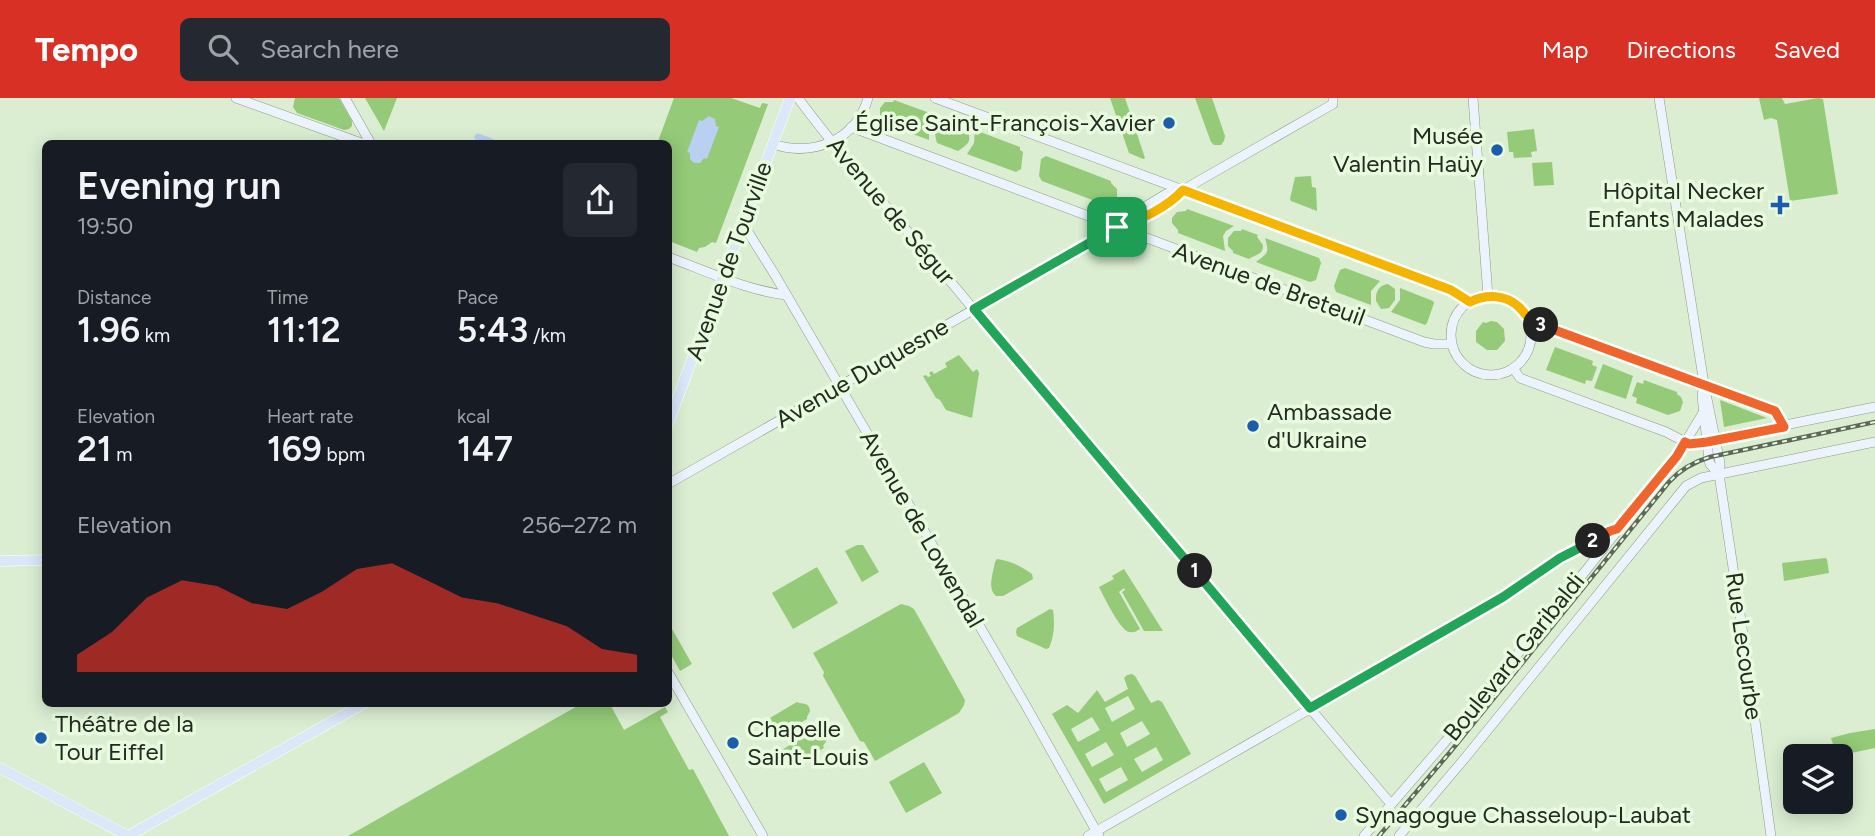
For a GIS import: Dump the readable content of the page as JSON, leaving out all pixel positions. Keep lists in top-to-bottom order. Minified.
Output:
{"streets":{"main road":["Avenue de Tourville"],"street":["Avenue de Ségur","Avenue de Breteuil","Avenue Duquesne","Avenue de Lowendal","Rue Lecourbe","Boulevard Garibaldi"]},"crossings":[["Avenue de Ségur","Avenue Duquesne"],["Avenue de Ségur","Boulevard Garibaldi"],["Avenue de Tourville","Avenue de Lowendal"],["Avenue de Breteuil","Avenue Duquesne"],["Avenue Duquesne","Avenue de Lowendal"],["Rue Lecourbe","Boulevard Garibaldi"]],"places":{"other":["Église Saint-François-Xavier","Musée Valentin Haüy","Ambassade d'Ukraine","Théâtre de la Tour Eiffel","Chapelle Saint-Louis","Synagogue Chasseloup-Laubat"],"health":["Hôpital Necker Enfants Malades"]},"page":{"header":"Tempo","search":"Search here","nav":["Map","Directions","Saved"],"heading":["Evening run","19:50"],"stats":[["Distance","1.96 km"],["Time","11:12"],["Pace","5:43 /km"],["Elevation","21 m"],["Heart rate","169 bpm"],["kcal","147"]],"pins":["3","2","1"],"chart":["Elevation","256–272 m"]}}
